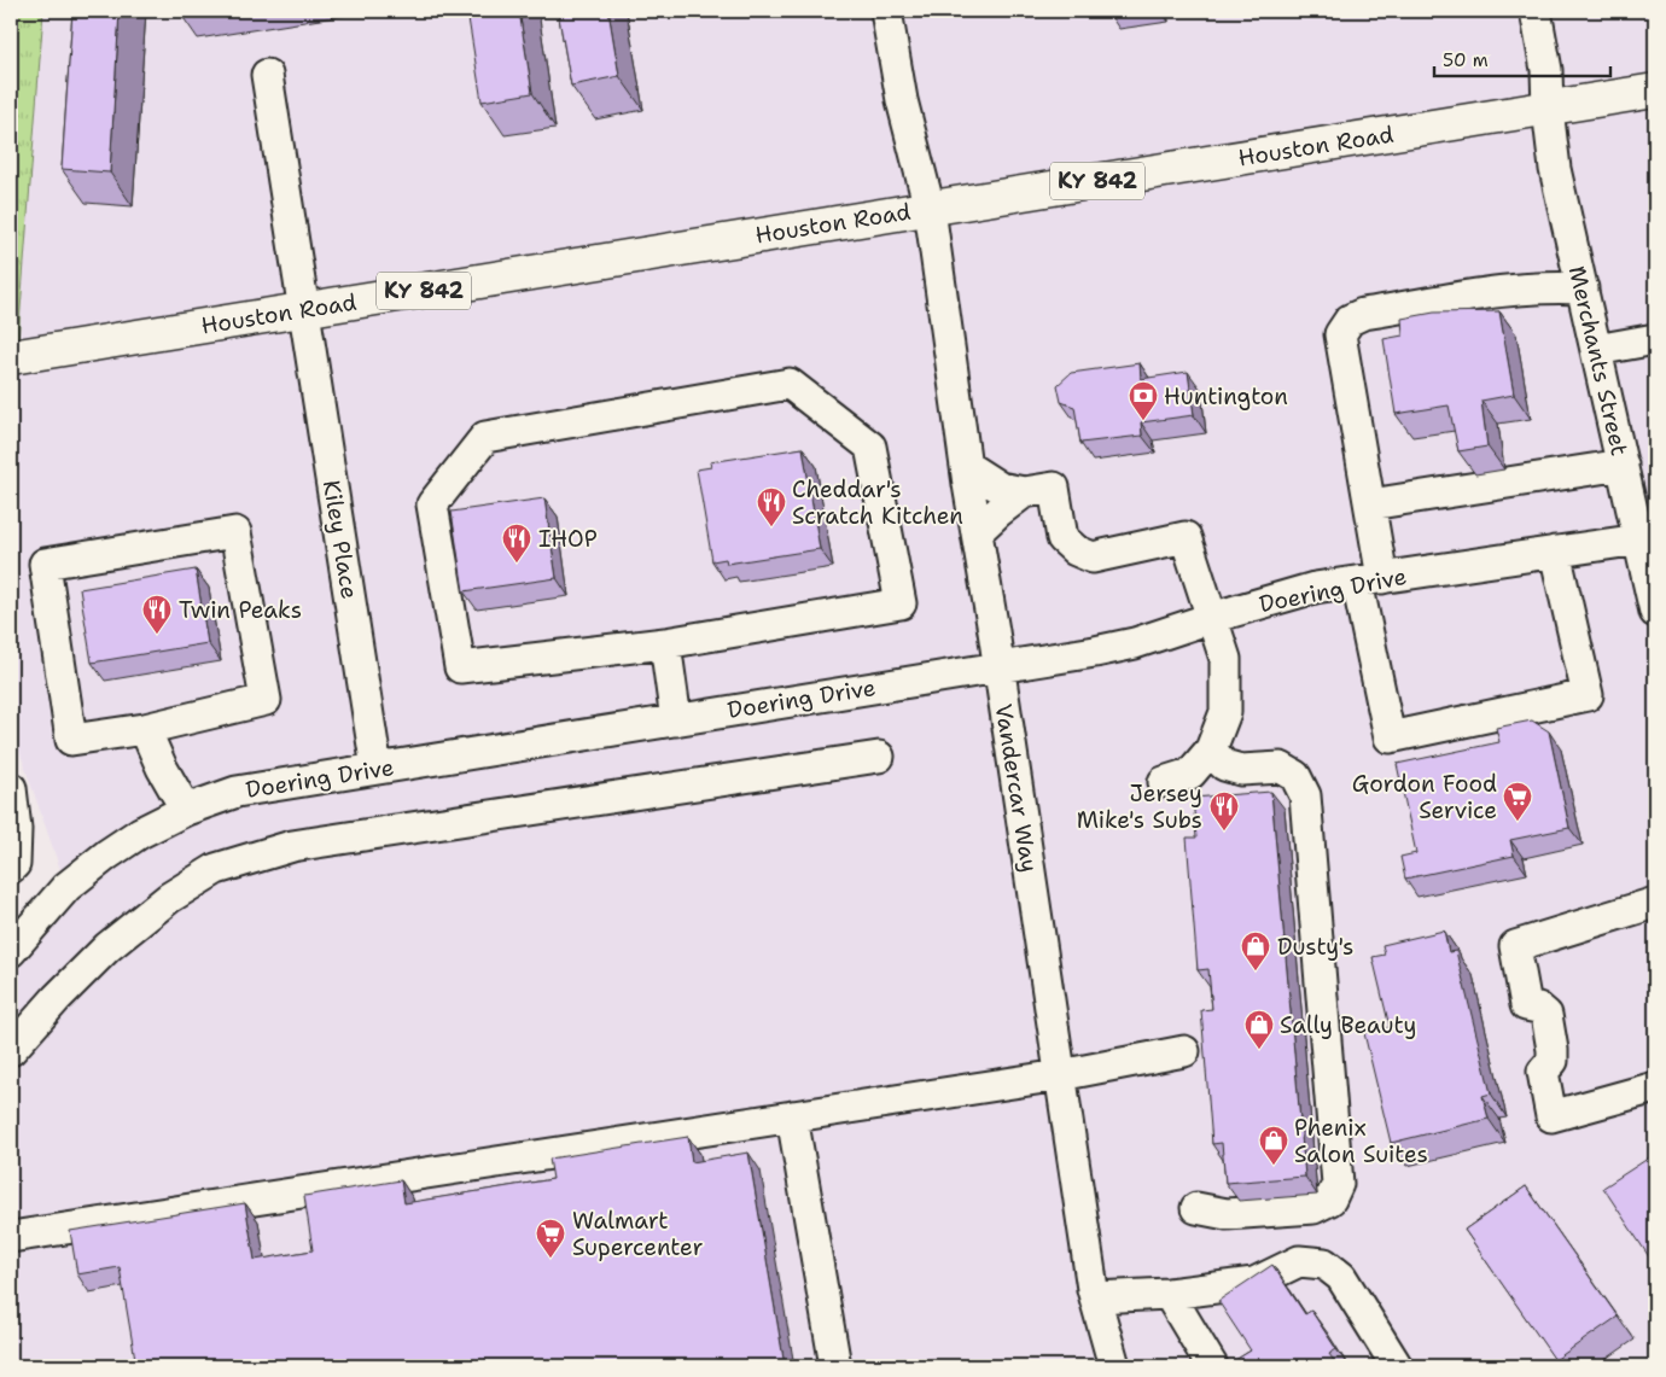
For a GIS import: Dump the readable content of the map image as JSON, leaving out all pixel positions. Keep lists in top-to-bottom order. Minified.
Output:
{"streets":{"main road":["Houston Road","KY 842"],"street":["Merchants Street","Kiley Place","Doering Drive","Vandercar Way"]},"crossings":[["Houston Road","Merchants Street"],["Houston Road","Kiley Place"],["Houston Road","Vandercar Way"],["Merchants Street","Doering Drive"],["Kiley Place","Doering Drive"],["Doering Drive","Vandercar Way"]],"places":{"bank":["Huntington"],"restaurant":["Cheddar's Scratch Kitchen","IHOP","Twin Peaks","Jersey Mike's Subs"],"supermarket":["Gordon Food Service","Walmart Supercenter"],"shop":["Dusty's","Sally Beauty","Phenix Salon Suites"]},"scale_bar":"50 m"}
